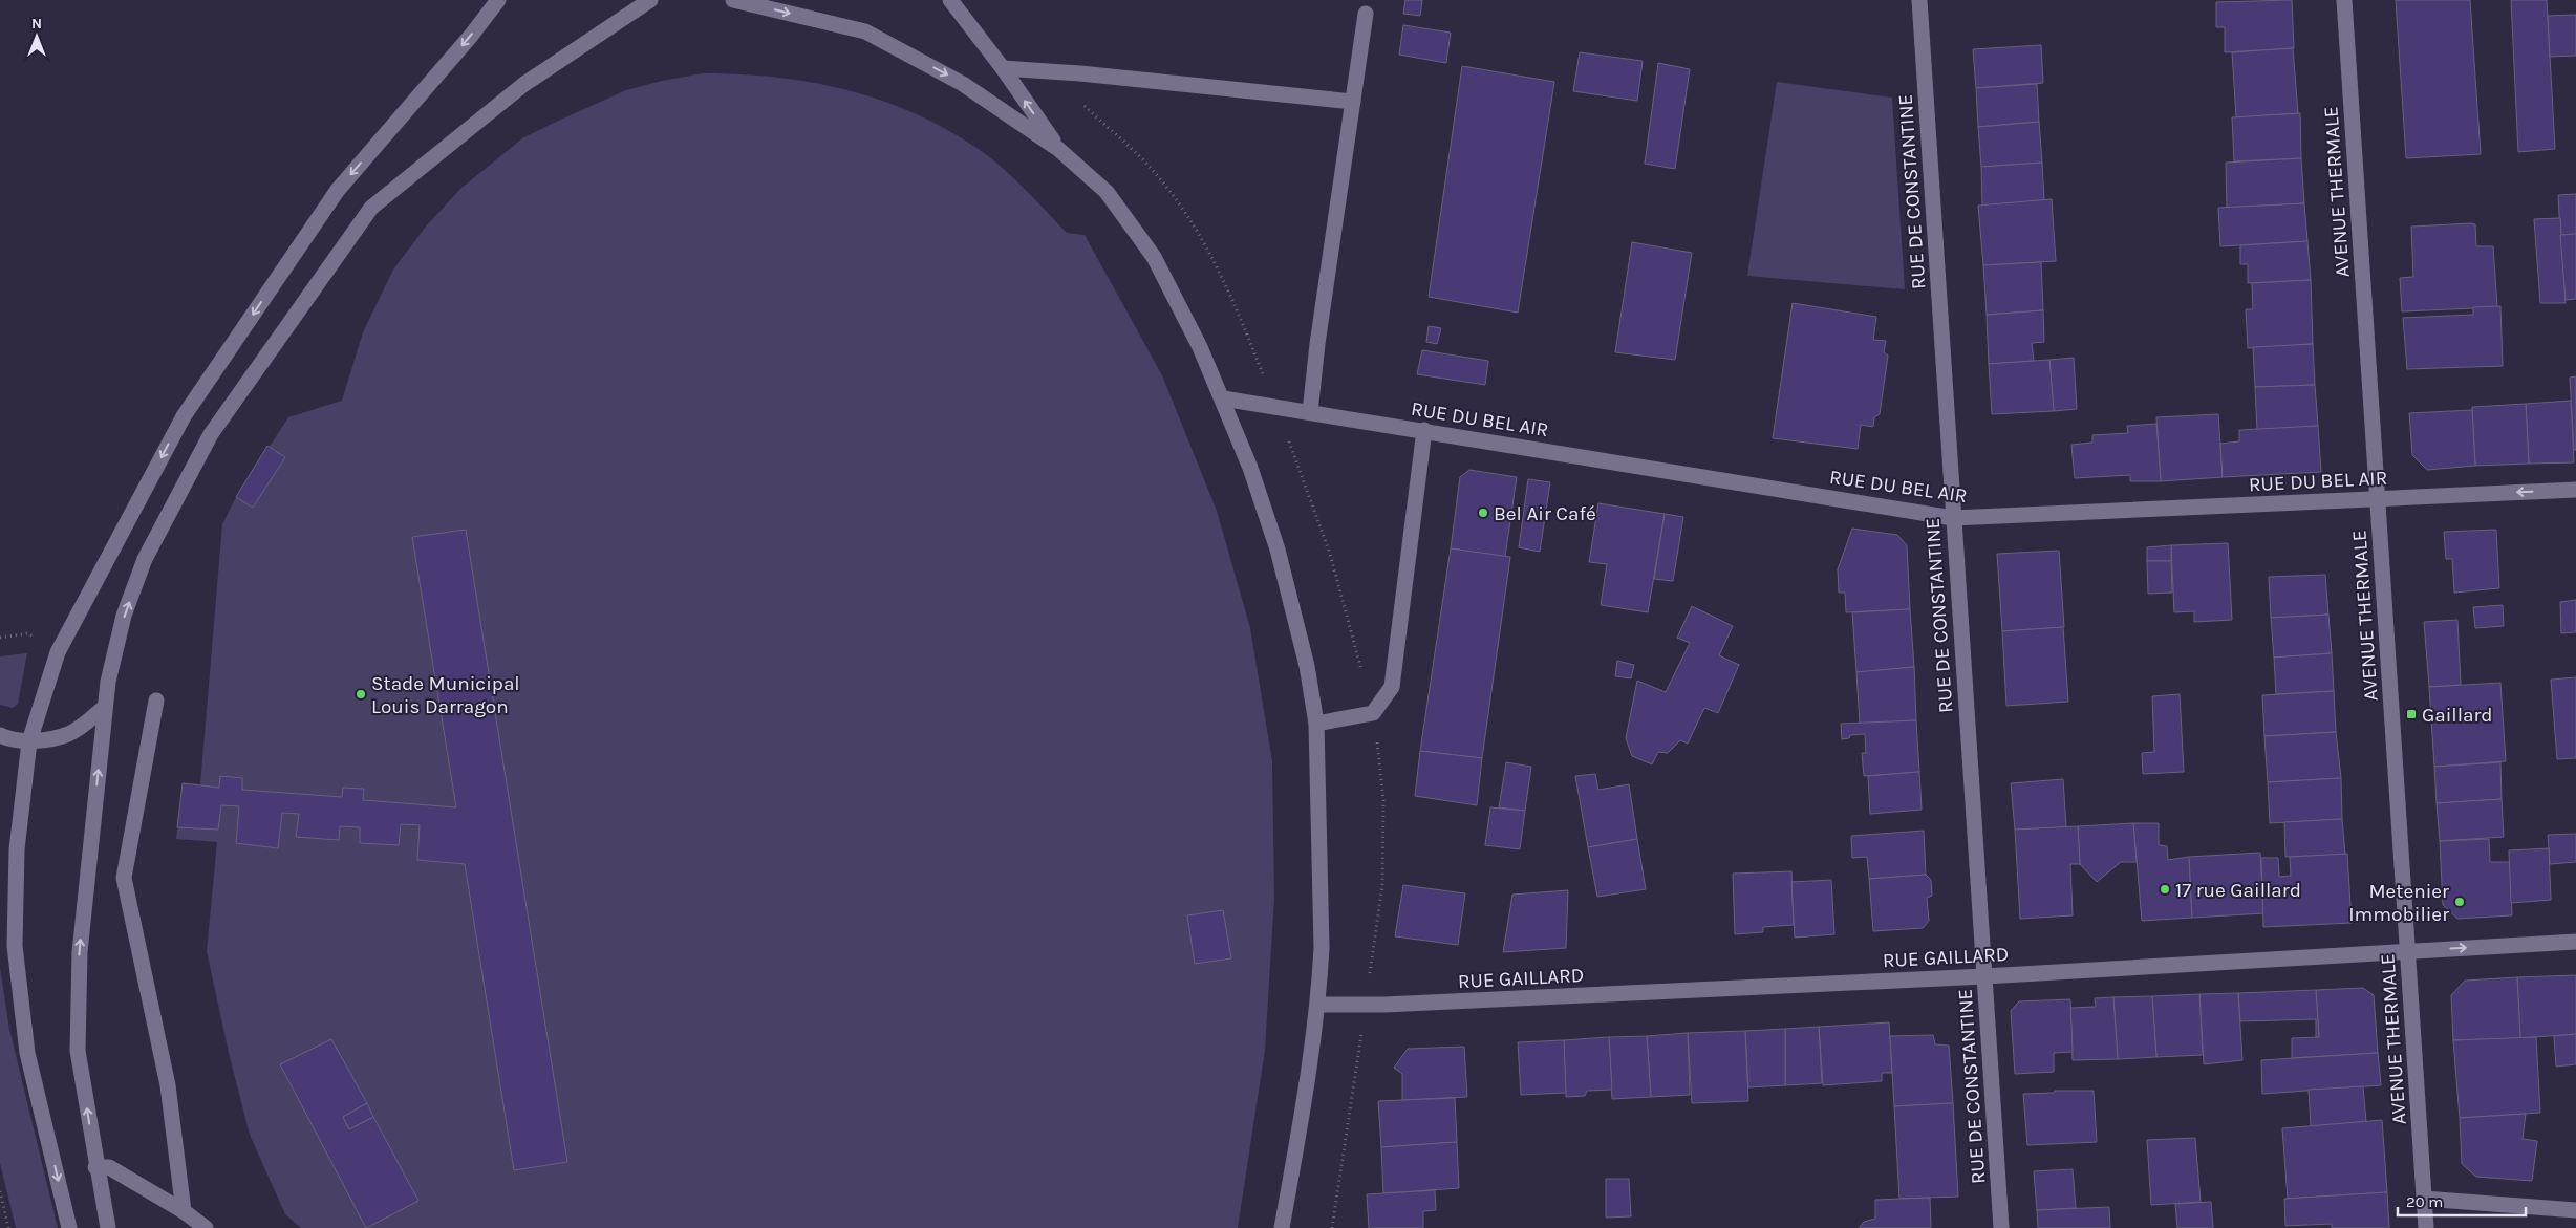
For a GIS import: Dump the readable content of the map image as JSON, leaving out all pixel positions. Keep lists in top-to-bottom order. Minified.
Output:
{"streets":{"street":["RUE DE CONSTANTINE","AVENUE THERMALE","RUE DU BEL AIR","RUE GAILLARD"]},"crossings":[["RUE DE CONSTANTINE","RUE DU BEL AIR"],["RUE DE CONSTANTINE","RUE GAILLARD"],["AVENUE THERMALE","RUE DU BEL AIR"],["AVENUE THERMALE","RUE GAILLARD"]],"places":{"other":["Bel Air Café","Stade Municipal Louis Darragon","17 rue Gaillard","Metenier Immobilier"],"transit":["Gaillard"]},"scale_bar":"20 m","north":"top"}
